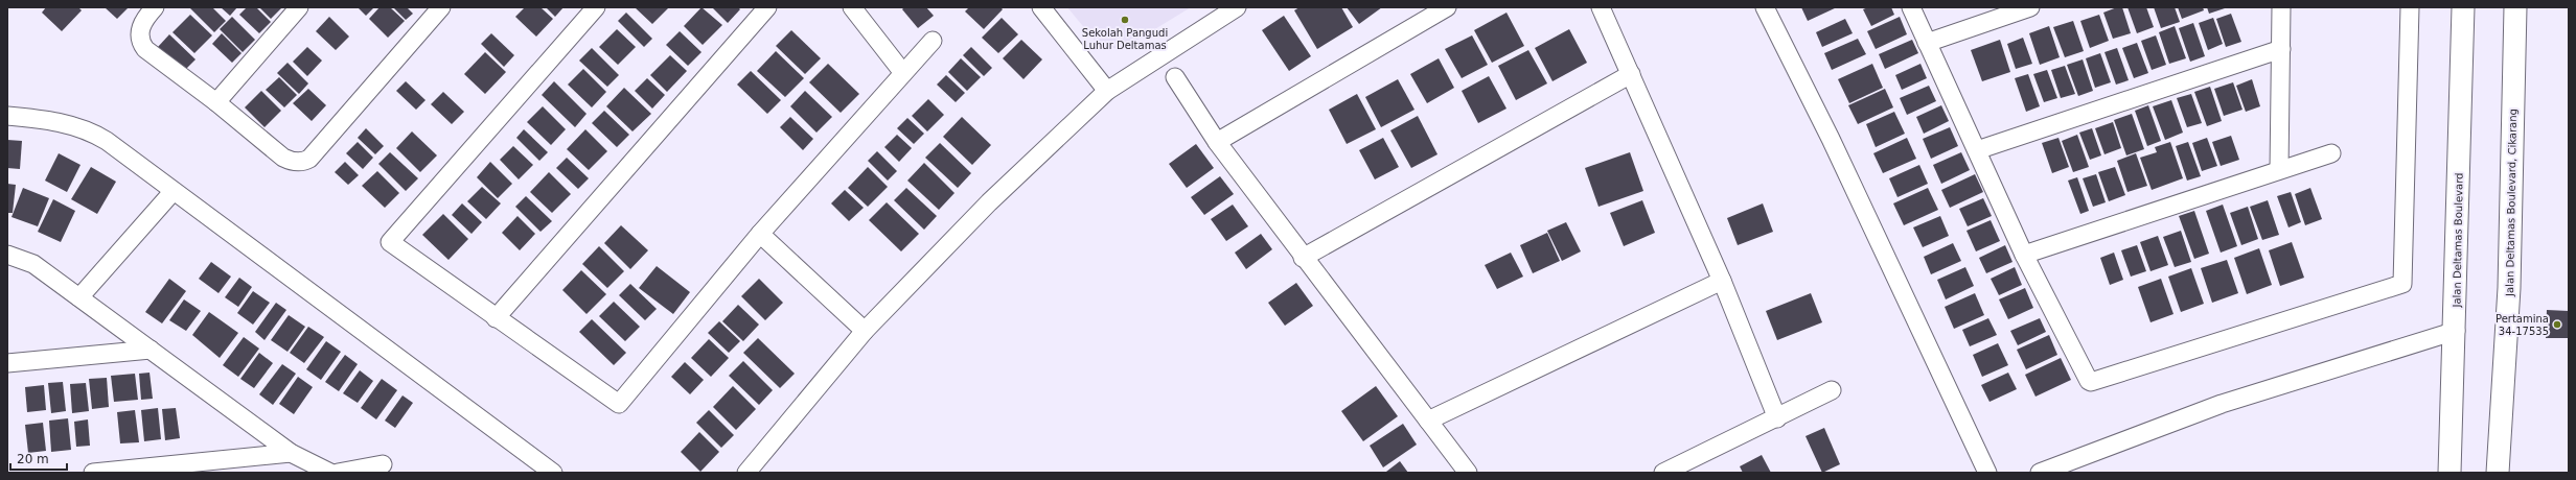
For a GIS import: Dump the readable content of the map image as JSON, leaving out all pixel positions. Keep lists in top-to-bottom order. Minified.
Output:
{"streets":{"street":["Jalan Deltamas Boulevard, Cikarang","Jalan Deltamas Boulevard"]},"places":["Sekolah Pangudi Luhur Deltamas","Pertamina 34-17535"],"scale_bar":"20 m"}
